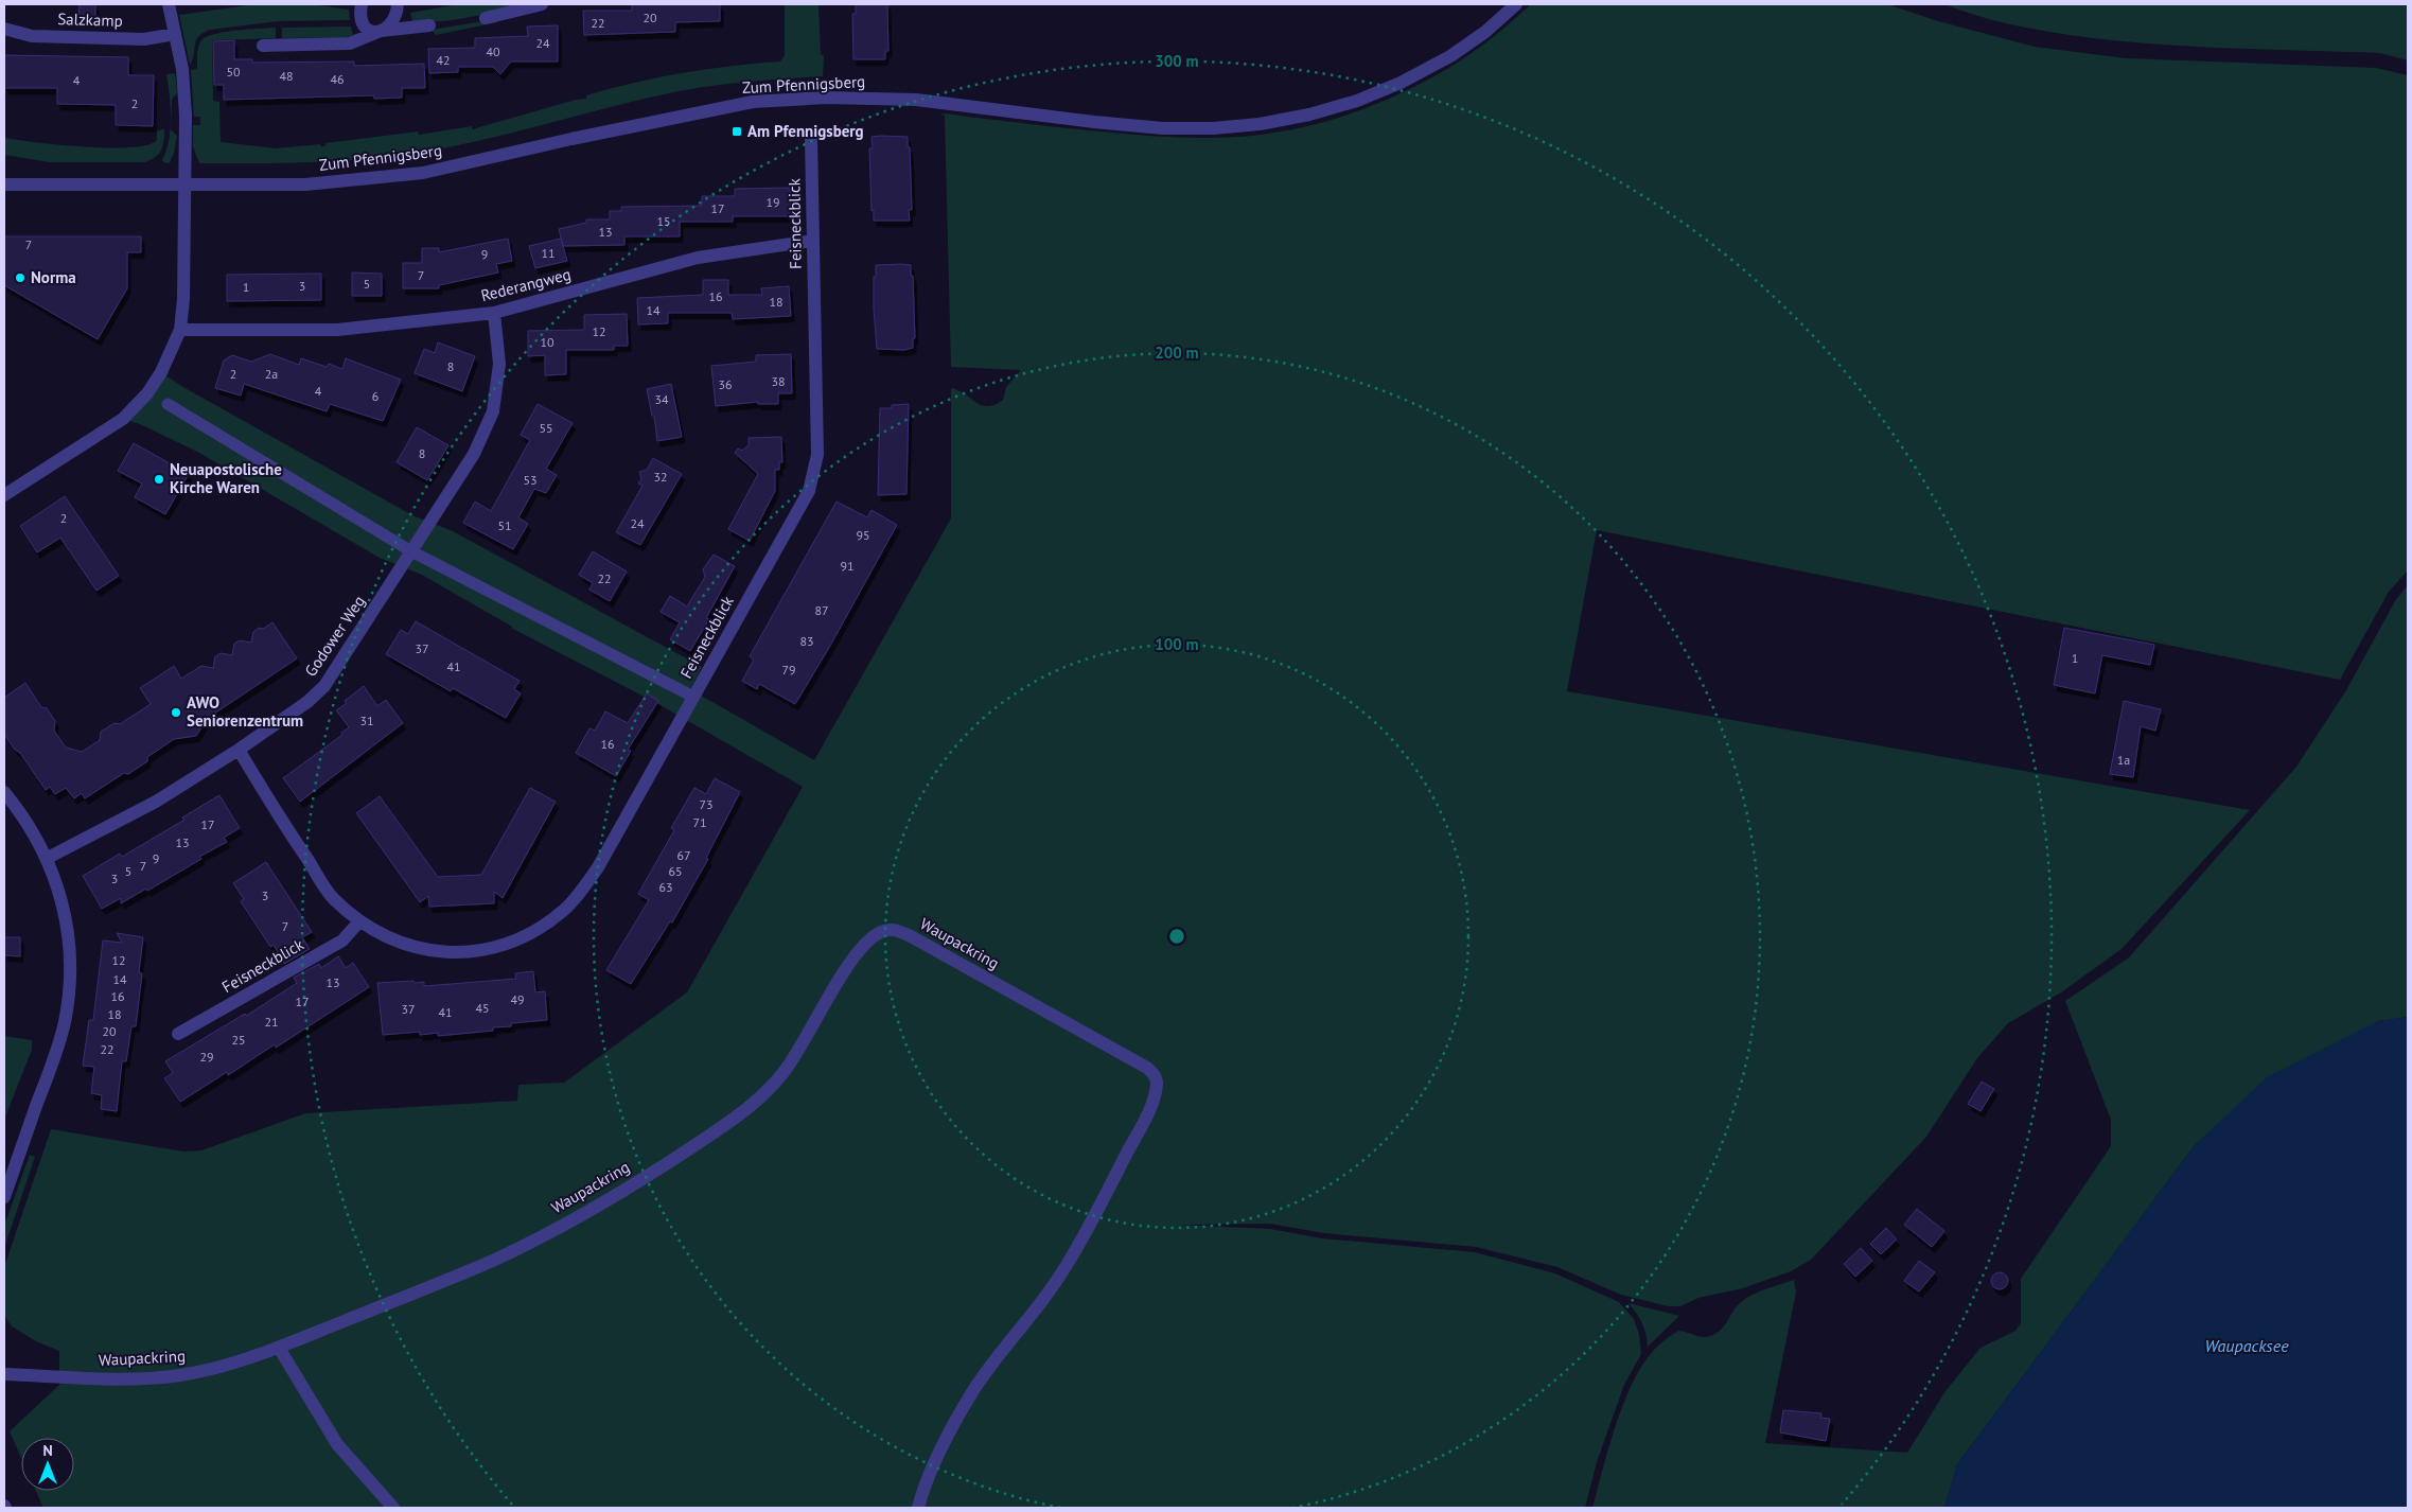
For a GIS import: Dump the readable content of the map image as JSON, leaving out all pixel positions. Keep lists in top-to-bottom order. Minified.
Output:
{"streets":{"street":["Salzkamp","Zum Pfennigsberg","Feisneckblick","Rederangweg","Godower Weg","Waupackring"]},"crossings":[["Feisneckblick","Rederangweg"],["Feisneckblick","Godower Weg"],["Rederangweg","Godower Weg"]],"water":["Waupacksee"],"places":{"transit":["Am Pfennigsberg"],"other":["Norma","Neuapostolische Kirche Waren","AWO Seniorenzentrum"]},"house_numbers":["20","22","24","40","42","50","48","46","4","2","19","17","15","13","7","11","9","7","5","3","1","16","18","14","12","10","8","2","2a","38","36","4","6","34","55","8","32","53","2","24","51","95","91","22","87","83","37","1","41","79","31","16","1a","73","71","17","13","67","9","7","5","65","3","63","3","7","12","14","13","16","49","17","45","37","41","18","21","20","25","22","29"],"north":"top","rings":["300 m","200 m","100 m"]}
